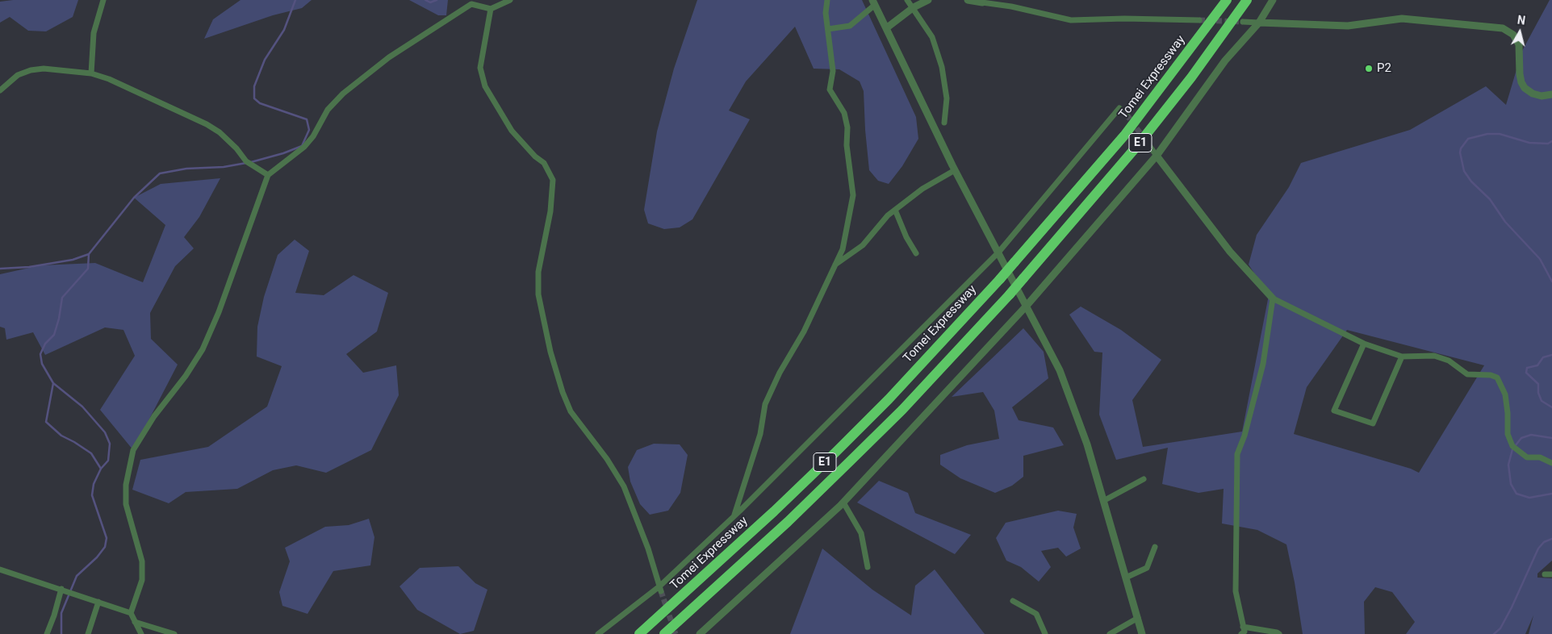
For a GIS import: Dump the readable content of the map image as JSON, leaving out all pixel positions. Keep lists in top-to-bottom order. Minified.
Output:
{"streets":{"highway":["Tomei Expressway","E1"]},"places":["P2"],"north":"top"}
